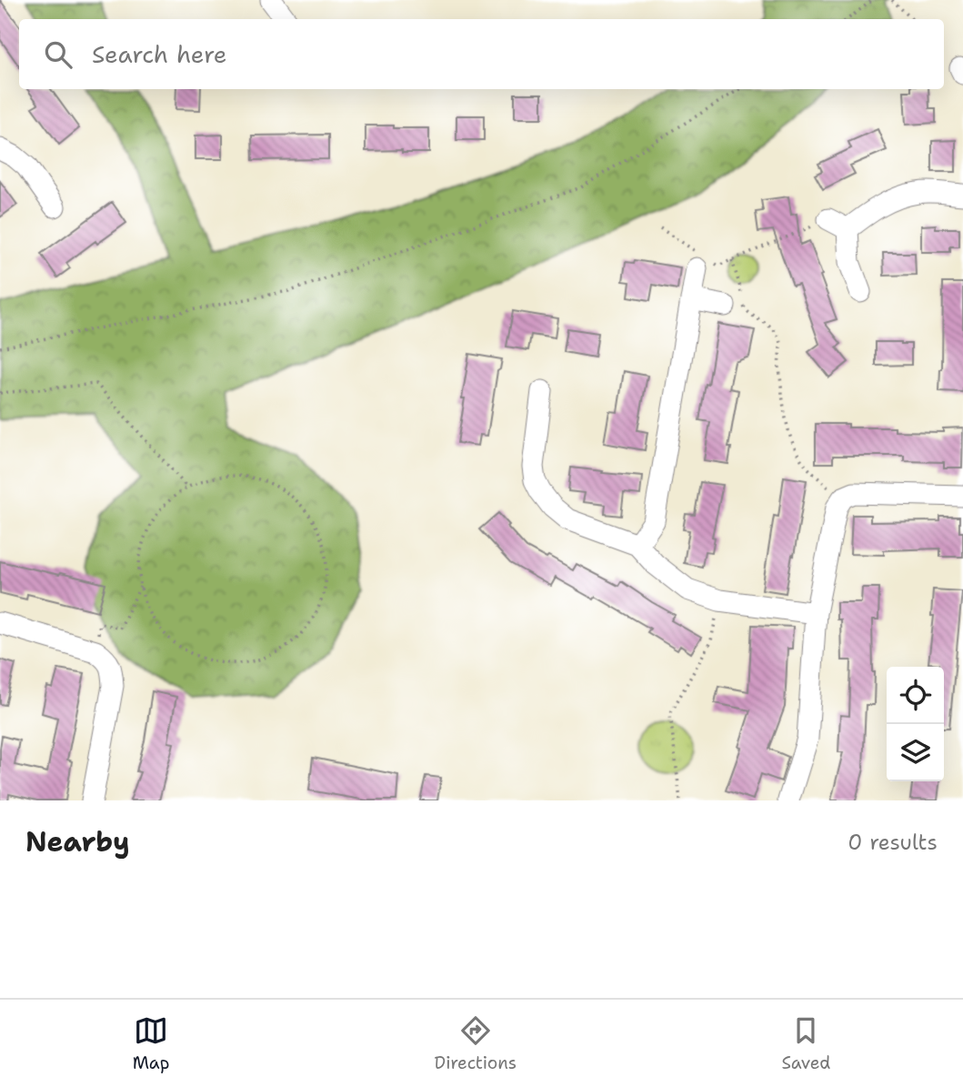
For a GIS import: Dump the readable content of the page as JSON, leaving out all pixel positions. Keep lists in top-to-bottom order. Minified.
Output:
{"page":{"search":"Search here","heading":["Nearby","0 results"],"nav":["Map","Directions","Saved"]}}
